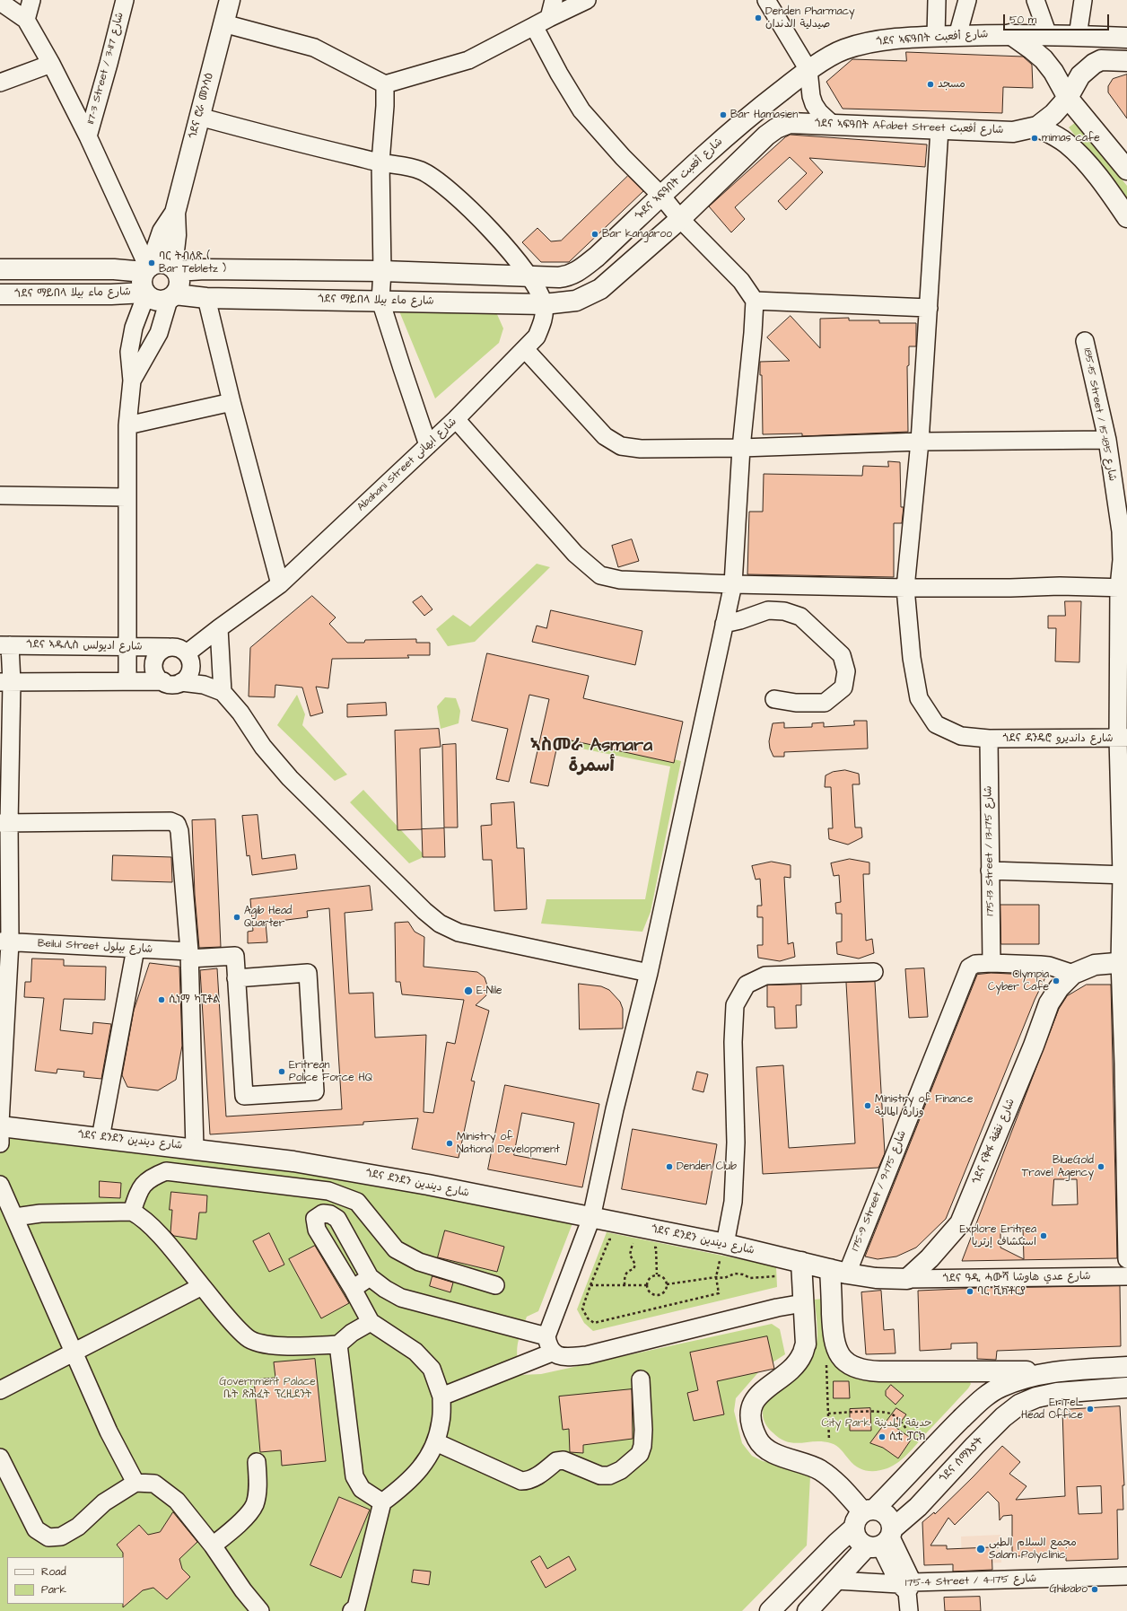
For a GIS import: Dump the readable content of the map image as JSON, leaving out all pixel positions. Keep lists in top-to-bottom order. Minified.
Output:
{"streets":{"main road":["ጎደና ኣፍዓበት شارع أفعبت","ጎደና ሮራ መንሳዕ","ጎደና ኣፍዓበት Afabet Street شارع أفعبت","ጐደና ኣፍዓበት شارع أفعبت","ጎደና ማይበላ شارع ماء بيلا","ጎደና ደንደን شارع ديندين","ጎደና ናቅፋ شارع نقفة","ጎደና ሰማእታት"],"street":["117-3 Street / شارع 117-3","185-15 Street / شارع 185-15","Abahani Street شارع ابهانى","ጎደና ኣዱሊስ شارع اديولس","ጎደና ዳንዴሮ شارع دانديرو","175-13 Street / شارع 175-13","Beilul Street شارع بيلول","175-9 Street / شارع 175-9","ጎደና ዓዲ ሓውሻ شارع عدي هاوشا","175-4 Street / شارع 175-4"]},"crossings":[["ጎደና ኣፍዓበት شارع أفعبت","ጐደና ኣፍዓበት شارع أفعبت"],["ጎደና ሮራ መንሳዕ","ጎደና ማይበላ شارع ماء بيلا"],["ጎደና ሮራ መንሳዕ","Abahani Street شارع ابهانى"],["ጎደና ኣፍዓበት Afabet Street شارع أفعبت","ጎደና ማይበላ شارع ماء بيلا"],["ጎደና ኣፍዓበት Afabet Street شارع أفعبت","ጎደና ዳንዴሮ شارع دانديرو"],["ጐደና ኣፍዓበት شارع أفعبت","Abahani Street شارع ابهانى"],["ጎደና ማይበላ شارع ماء بيلا","Abahani Street شارع ابهانى"],["185-15 Street / شارع 185-15","ጎደና ዳንዴሮ شارع دانديرو"],["185-15 Street / شارع 185-15","ጎደና ናቅፋ شارع نقفة"],["Abahani Street شارع ابهانى","ጎደና ኣዱሊስ شارع اديولس"],["ጎደና ዳንዴሮ شارع دانديرو","175-13 Street / شارع 175-13"],["175-13 Street / شارع 175-13","175-9 Street / شارع 175-9"],["ጎደና ደንደን شارع ديندين","175-9 Street / شارع 175-9"],["ጎደና ናቅፋ شارع نقفة","175-9 Street / شارع 175-9"],["ጎደና ናቅፋ شارع نقفة","ጎደና ዓዲ ሓውሻ شارع عدي هاوشا"],["ጎደና ሰማእታት","175-4 Street / شارع 175-4"]],"districts":["ኣስመራ Asmara أسمرة"],"parks":["Government Palace ቤት ጽሕፈት ፕረዚደንት","City Park حديقة المدينة"],"places":["Denden Pharmacy صيدلية الدندان","مسجد","Bar Hamasien","mimas cafe","Bar kangaroo","ባር ትብለጽ ( Bar Tebletz )","Agib Head Quarter","Olympia Cyber Cafe","E-Nile","ሲነማ ካፒቶል","Eritrean Police Force HQ","Ministry of Finance وزارة المالية","Ministry of National Development","Denden Club","BlueGold Travel Agency","Explore Eritrea استكشاف إرتريا","ባር ቪክቶርያ","EriTeL Head Office","ሲቲ ፓርክ","مجمع السلام الطبي Salam Polyclinic","Ghibabo"],"legend":["Road","Park"],"scale_bar":"50 m"}
